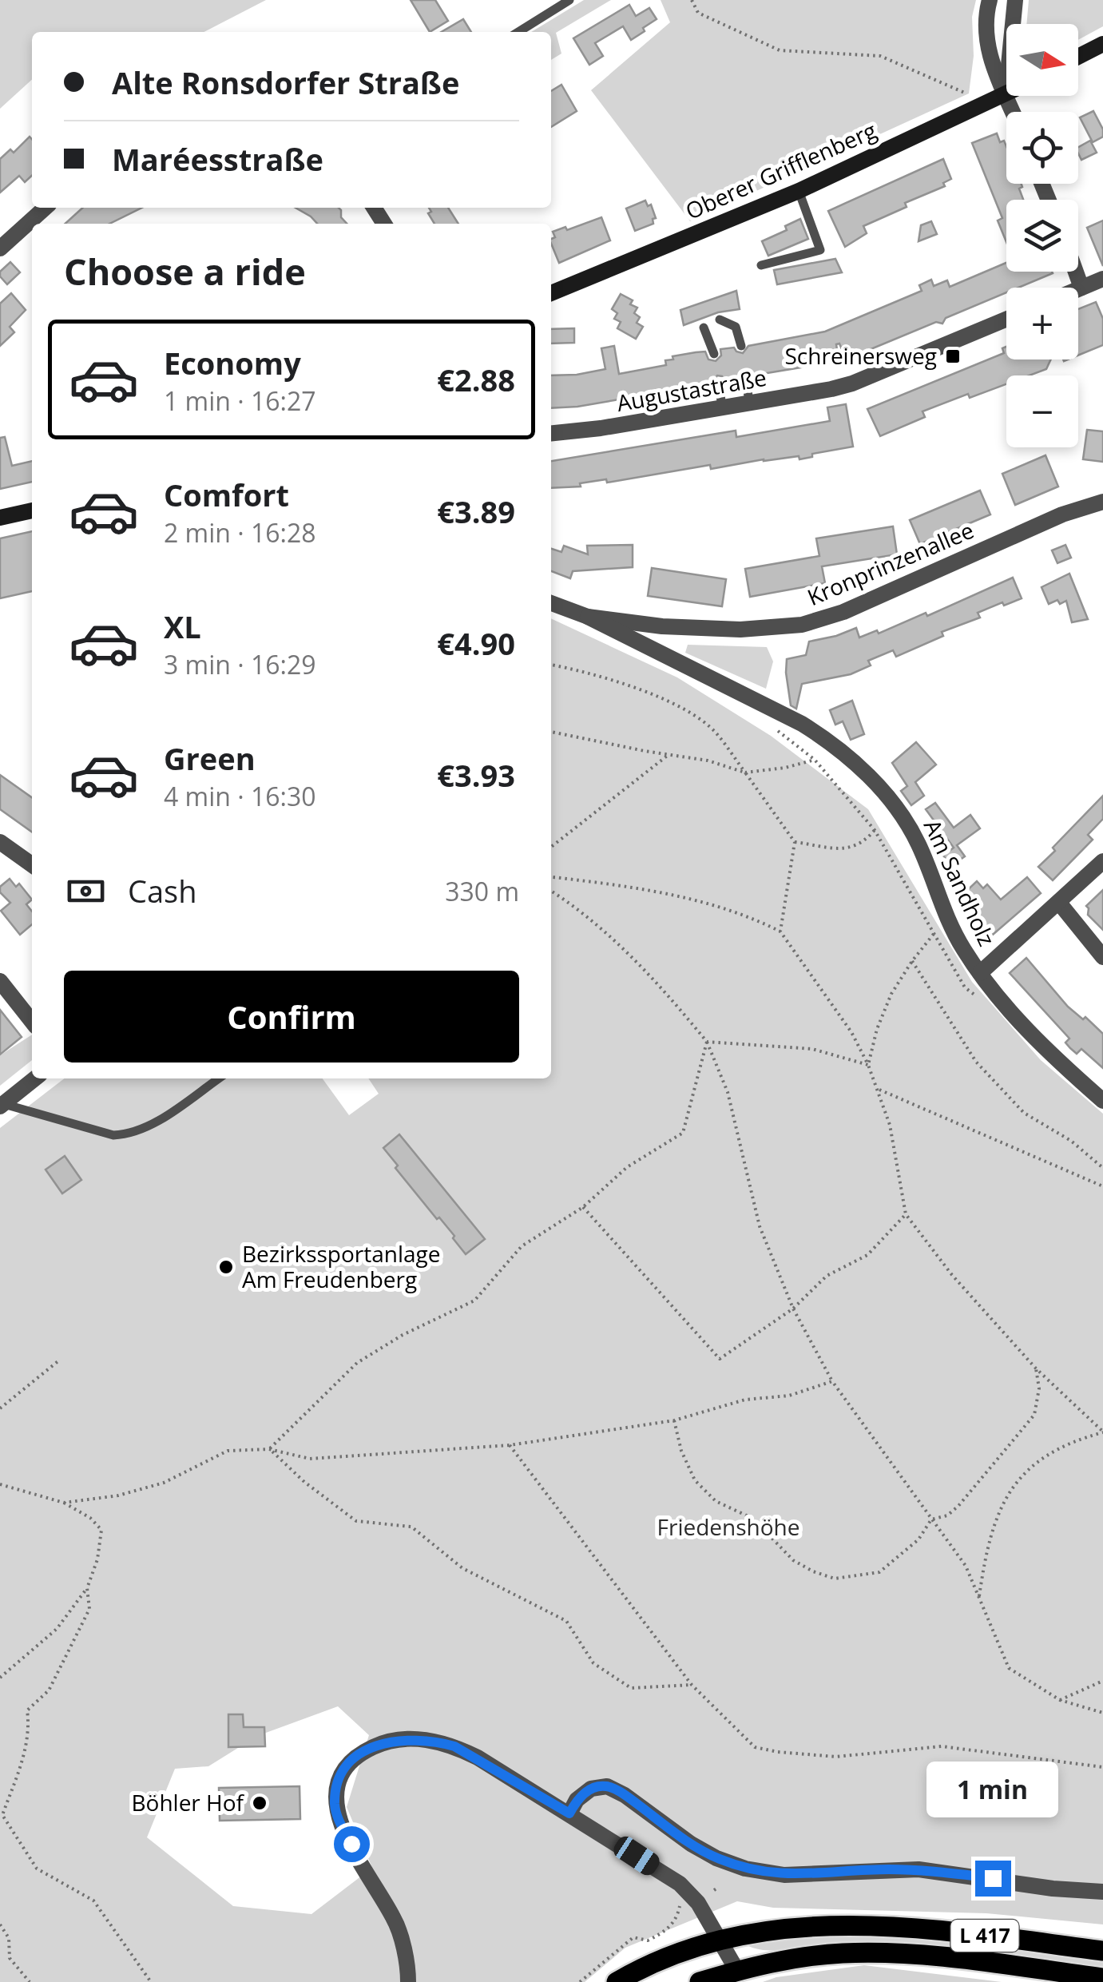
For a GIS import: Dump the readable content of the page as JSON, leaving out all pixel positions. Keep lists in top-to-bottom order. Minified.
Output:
{"streets":{"main road":["Oberer Grifflenberg","L 417"],"street":["Augustastraße","Kronprinzenallee","Am Sandholz"]},"crossings":[["Kronprinzenallee","Am Sandholz"]],"parks":["Friedenshöhe"],"places":{"transit":["Schreinersweg"],"other":["Bezirkssportanlage Am Freudenberg","Böhler Hof"]},"north":"right","page":{"map_buttons":["+","−"],"banner":["Alte Ronsdorfer Straße","Maréesstraße"],"heading":"Choose a ride","list":[{"name":"Economy","note":"1 min · 16:27","value":"€2.88"},{"name":"Comfort","note":"2 min · 16:28","value":"€3.89"},{"name":"XL","note":"3 min · 16:29","value":"€4.90"},{"name":"Green","note":"4 min · 16:30","value":"€3.93"}],"pay":["Cash","330 m"],"buttons":"Confirm","bubble":"1 min"}}
